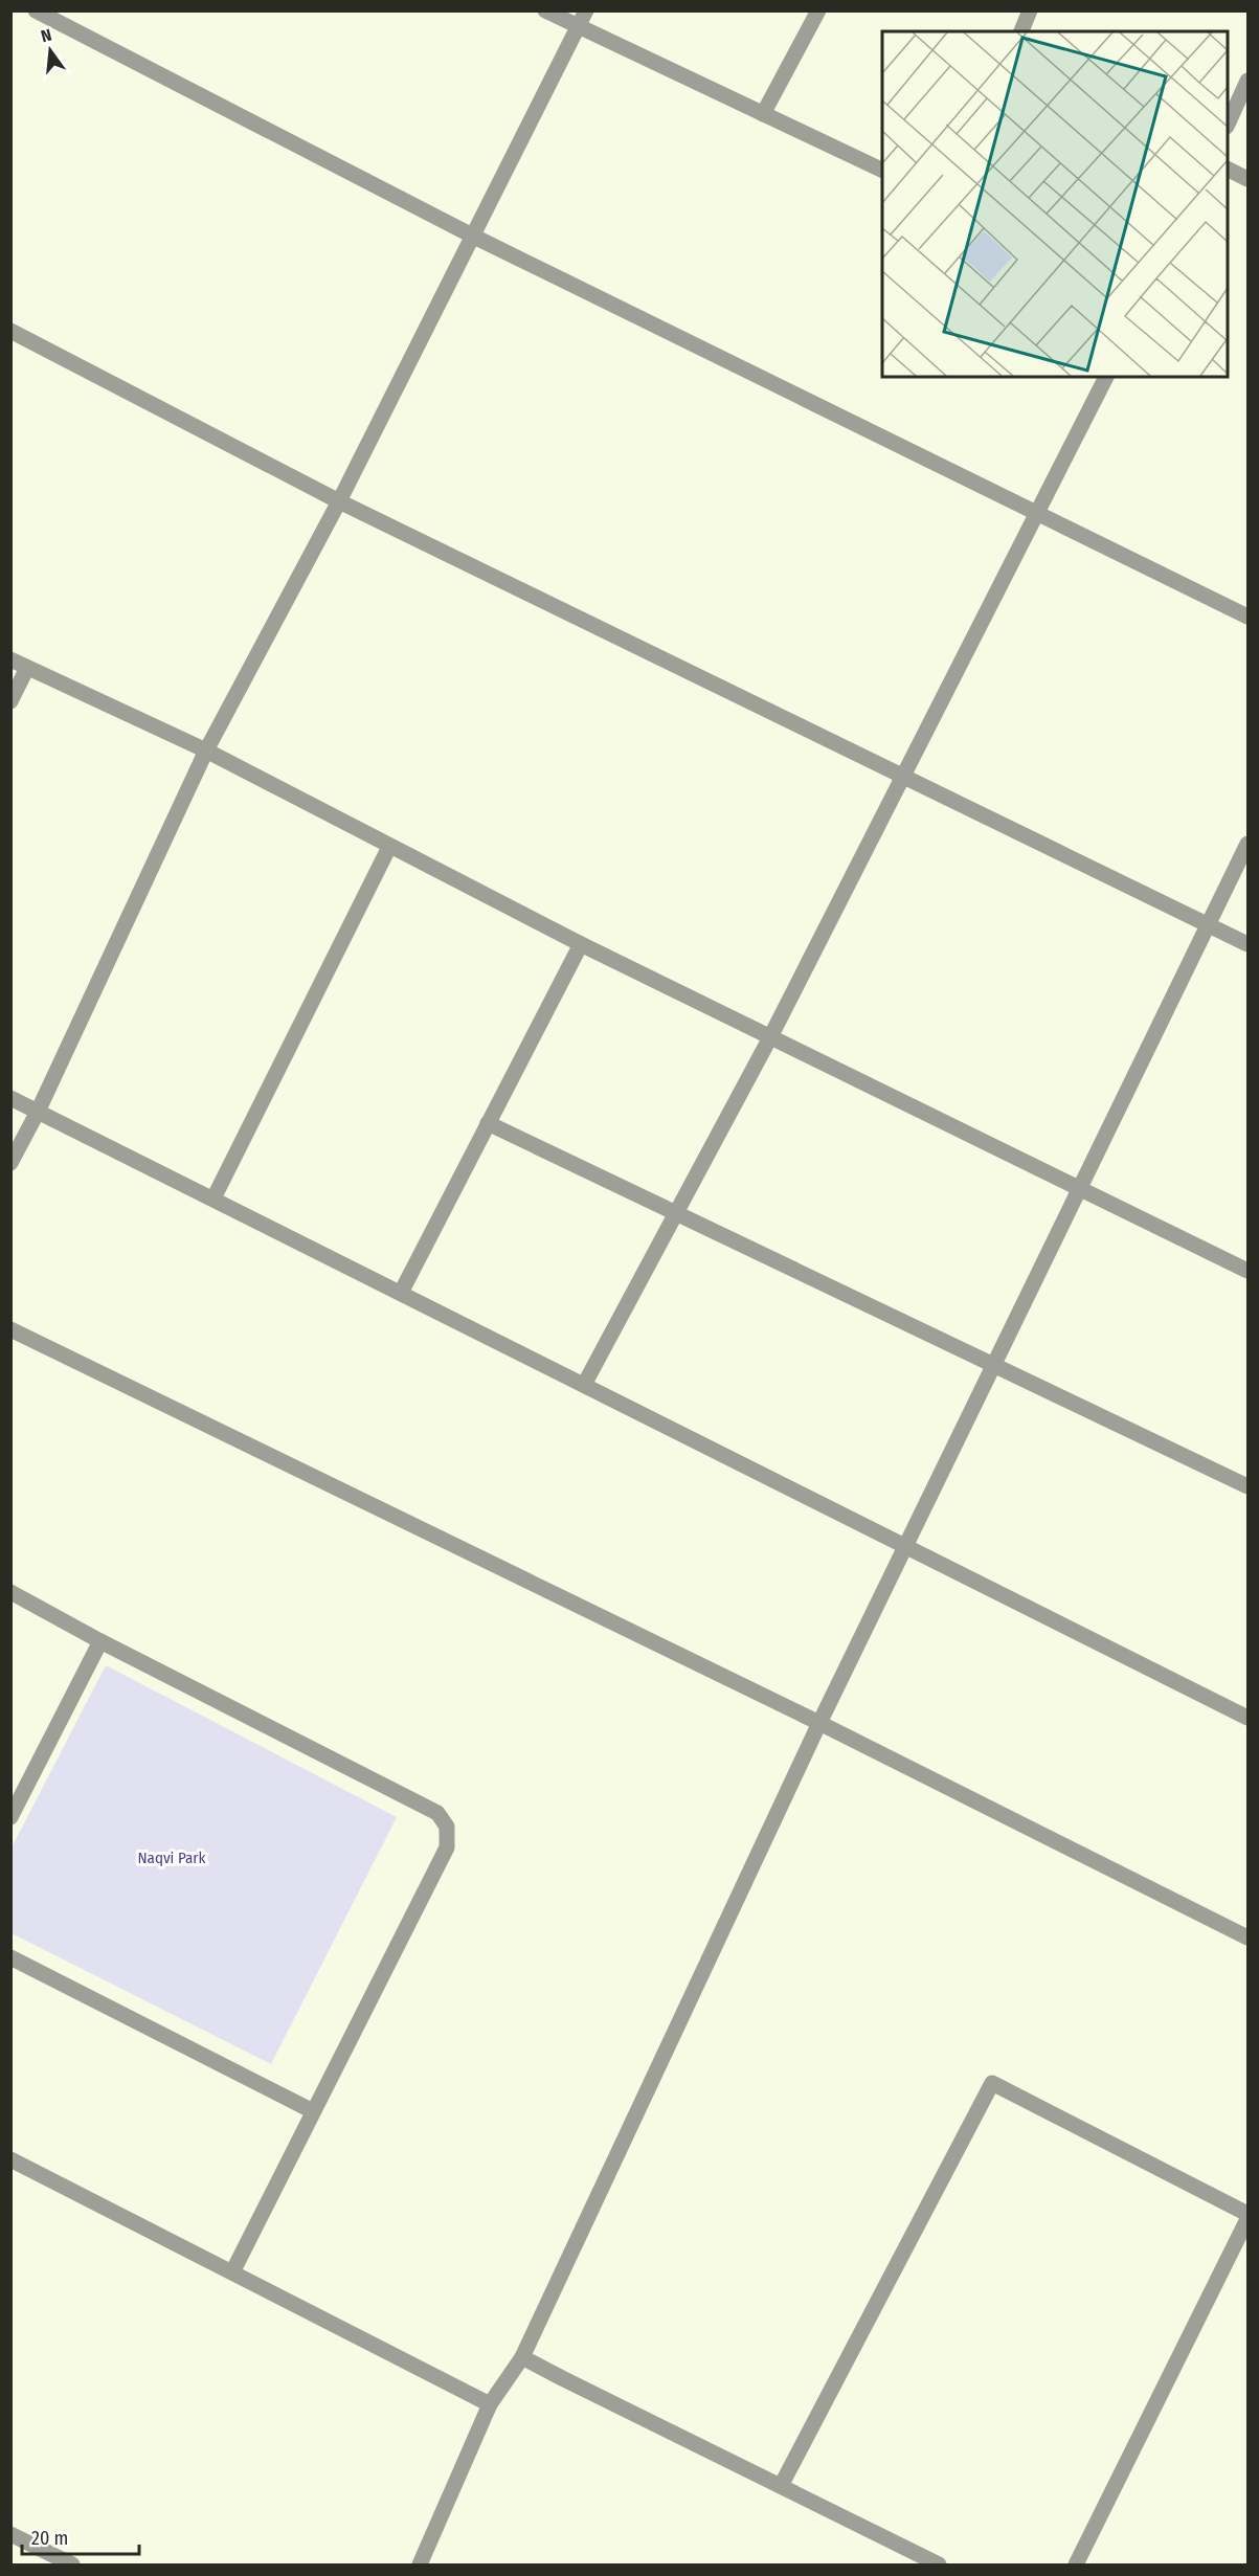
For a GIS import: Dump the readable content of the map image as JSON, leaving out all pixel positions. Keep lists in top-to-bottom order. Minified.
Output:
{"parks":["Naqvi Park"],"scale_bar":"20 m","north":"top"}
